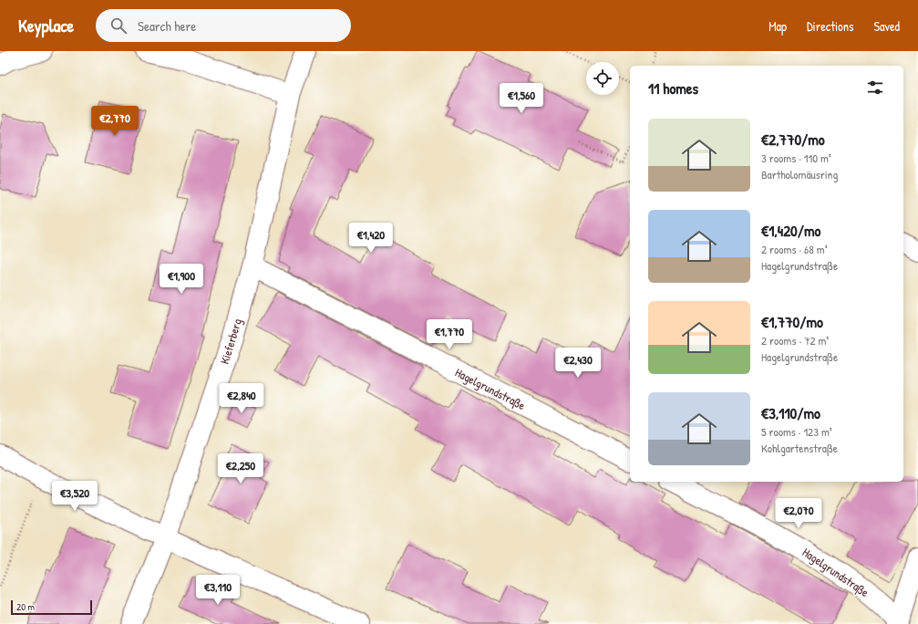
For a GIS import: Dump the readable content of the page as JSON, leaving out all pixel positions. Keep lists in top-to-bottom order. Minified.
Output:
{"streets":{"street":["Kieferberg","Hagelgrundstraße"]},"crossings":[["Kieferberg","Hagelgrundstraße"]],"scale_bar":"20 m","page":{"header":"Keyplace","search":"Search here","nav":["Map","Directions","Saved"],"heading":"11 homes","price":["€1,560","€2,770","€1,420","€1,900","€1,770","€2,430","€2,840","€2,250","€3,520","€2,070","€3,110"],"list":[{"name":"€2,770/mo","note":"3 rooms · 110 m² · Bartholomäusring"},{"name":"€1,420/mo","note":"2 rooms · 68 m² · Hagelgrundstraße"},{"name":"€1,770/mo","note":"2 rooms · 72 m² · Hagelgrundstraße"},{"name":"€3,110/mo","note":"5 rooms · 123 m² · Kohlgartenstraße"}],"scale":"20 m"}}
